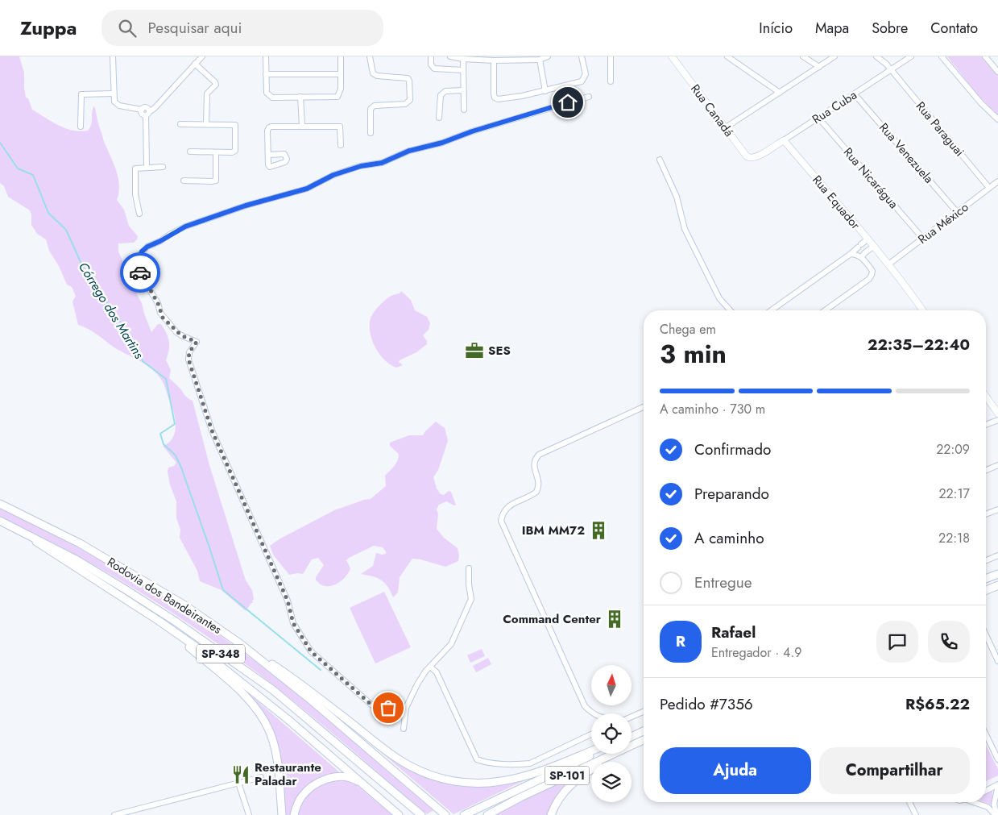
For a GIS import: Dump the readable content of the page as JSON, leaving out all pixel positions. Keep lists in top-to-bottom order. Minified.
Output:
{"streets":{"highway":["Rodovia dos Bandeirantes","SP-348","SP-101"],"main road":["Rua Cuba","Rua Canadá","Rua Equador"],"street":["Rua Paraguai","Rua Venezuela","Rua Nicarágua","Rua México"]},"crossings":[["Rua Cuba","Rua Canadá"],["Rua Cuba","Rua Paraguai"],["Rua Cuba","Rua Venezuela"],["Rua Cuba","Rua Nicarágua"],["Rua Cuba","Rua Equador"],["Rua Paraguai","Rua México"],["Rua Venezuela","Rua México"],["Rua Nicarágua","Rua México"],["Rua Equador","Rua México"]],"water":["Córrego dos Martins"],"places":{"office":["SES"],"building":["IBM MM72","Command Center"],"restaurant":["Restaurante Paladar"]},"north":"top","page":{"header":"Zuppa","search":"Pesquisar aqui","nav":["Início","Mapa","Sobre","Contato"],"heading":["3 min","Chega em","22:35–22:40"],"panel":["Rafael","Entregador · 4.9","Pedido #7356","R$65.22"],"bar":"A caminho · 730 m","list":[["Confirmado","22:09"],["Preparando","22:17"],["A caminho","22:18"],"Entregue"],"round":"R","buttons":["Ajuda","Compartilhar"]}}
